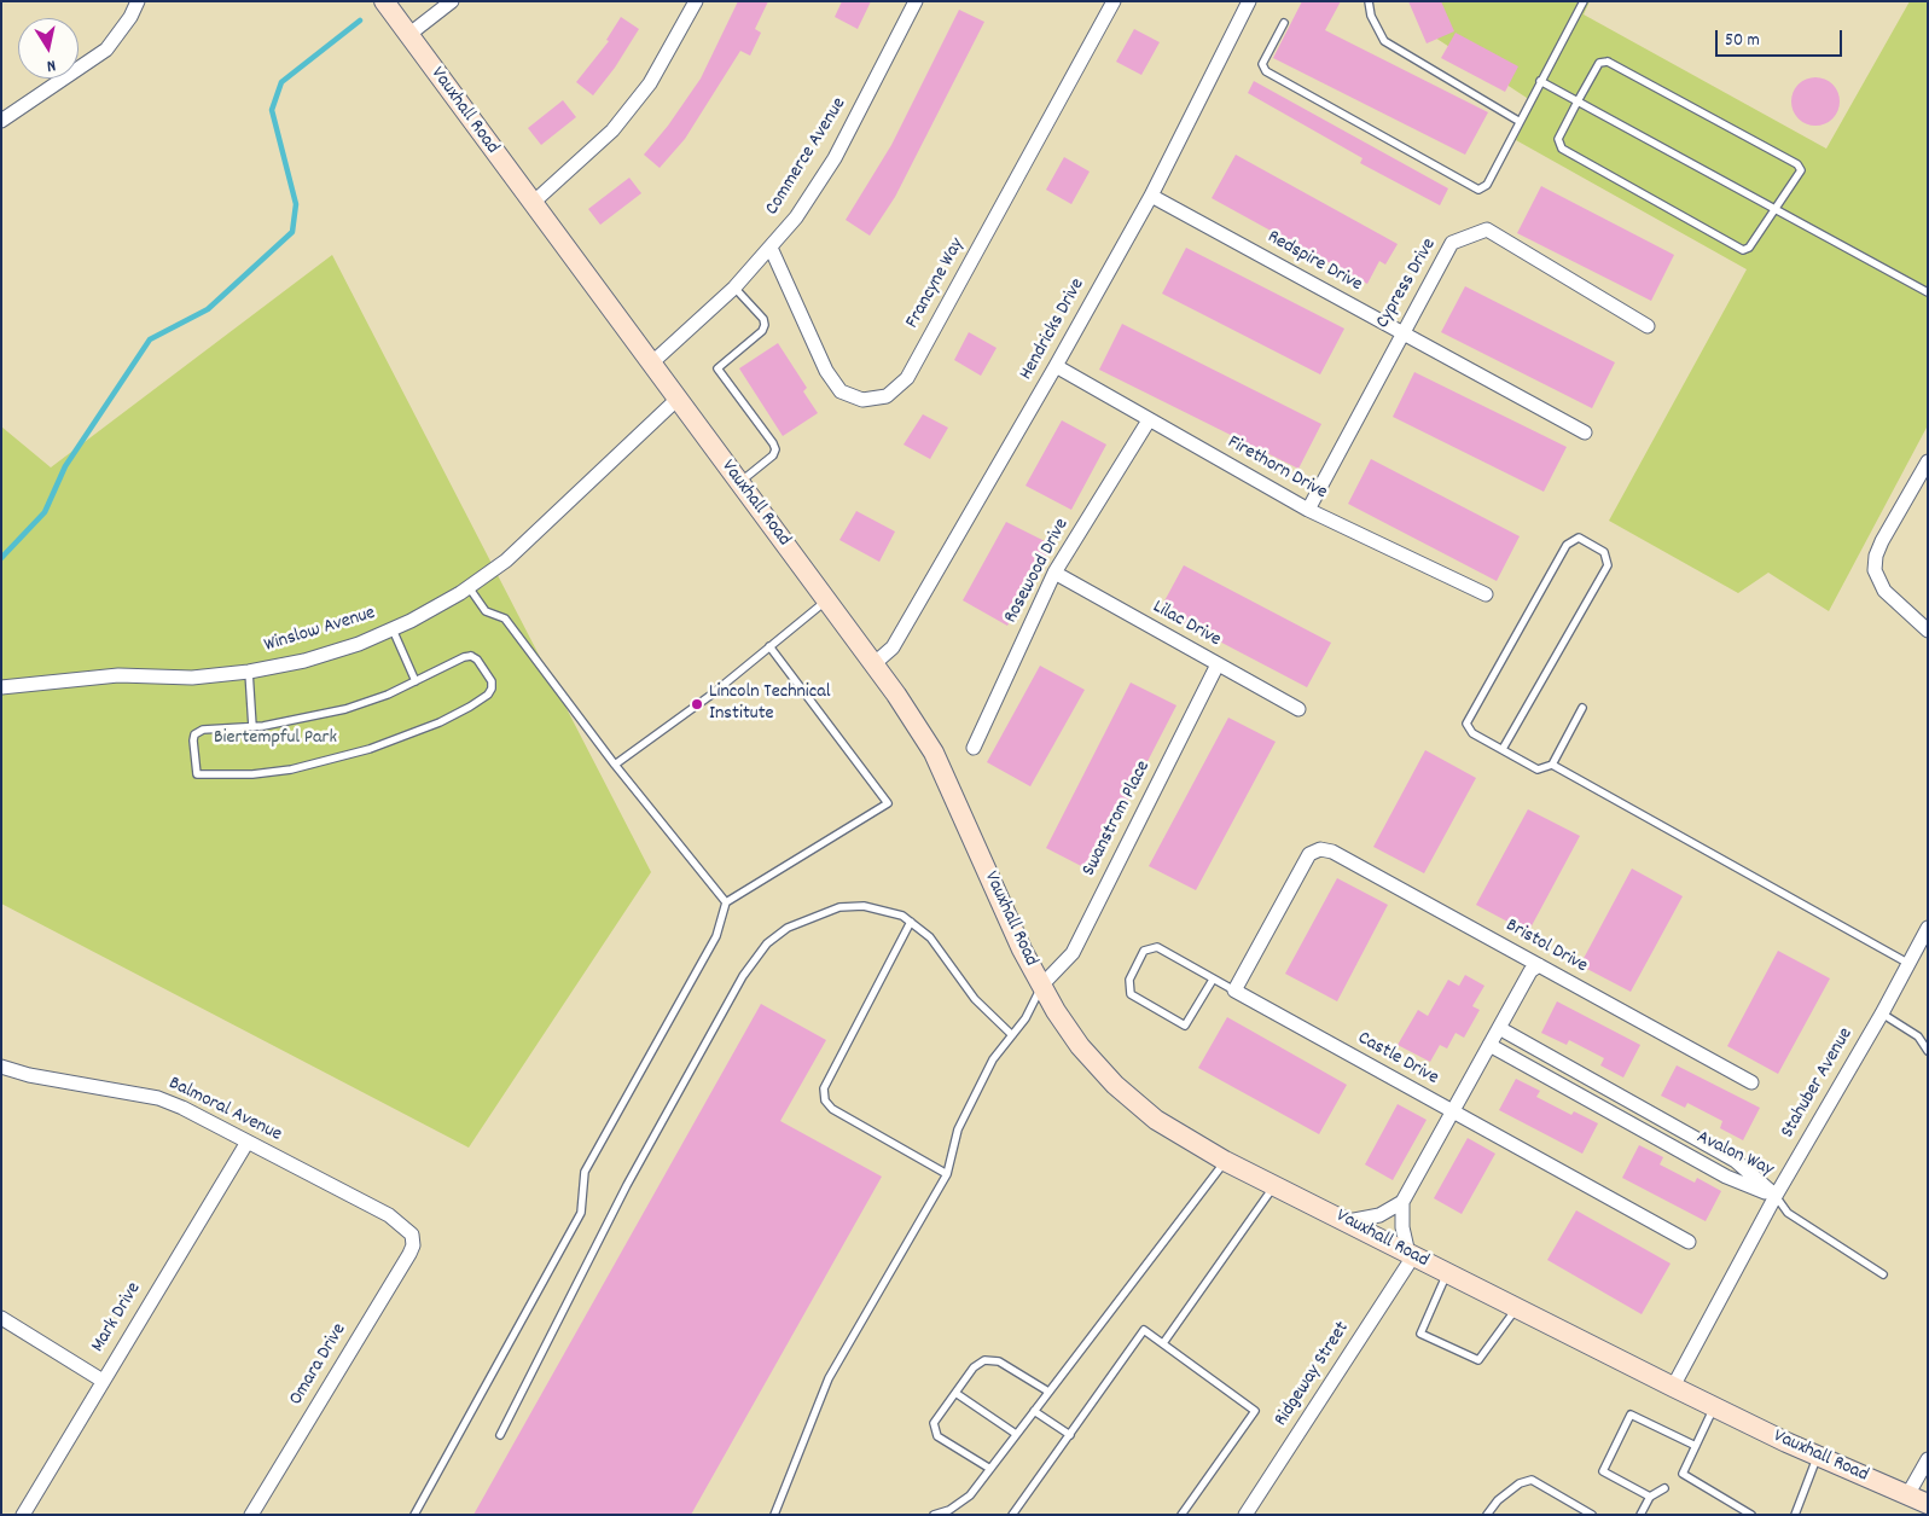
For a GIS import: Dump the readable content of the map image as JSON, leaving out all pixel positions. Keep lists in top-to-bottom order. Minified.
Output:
{"streets":{"street":["Vauxhall Road","Commerce Avenue","Redspire Drive","Francyne Way","Cypress Drive","Hendricks Drive","Firethorn Drive","Rosewood Drive","Lilac Drive","Winslow Avenue","Swanstrom Place","Bristol Drive","Castle Drive","Stahuber Avenue","Balmoral Avenue","Avalon Way","Mark Drive","Omara Drive","Ridgeway Street"]},"crossings":[["Vauxhall Road","Commerce Avenue"],["Vauxhall Road","Hendricks Drive"],["Vauxhall Road","Winslow Avenue"],["Vauxhall Road","Swanstrom Place"],["Vauxhall Road","Stahuber Avenue"],["Vauxhall Road","Ridgeway Street"],["Commerce Avenue","Francyne Way"],["Redspire Drive","Cypress Drive"],["Redspire Drive","Hendricks Drive"],["Cypress Drive","Firethorn Drive"],["Hendricks Drive","Firethorn Drive"],["Firethorn Drive","Rosewood Drive"],["Rosewood Drive","Lilac Drive"],["Lilac Drive","Swanstrom Place"],["Bristol Drive","Castle Drive"],["Stahuber Avenue","Avalon Way"],["Balmoral Avenue","Mark Drive"],["Balmoral Avenue","Omara Drive"]],"parks":["Biertempful Park"],"places":["Lincoln Technical Institute"],"scale_bar":"50 m","north":"bottom"}
